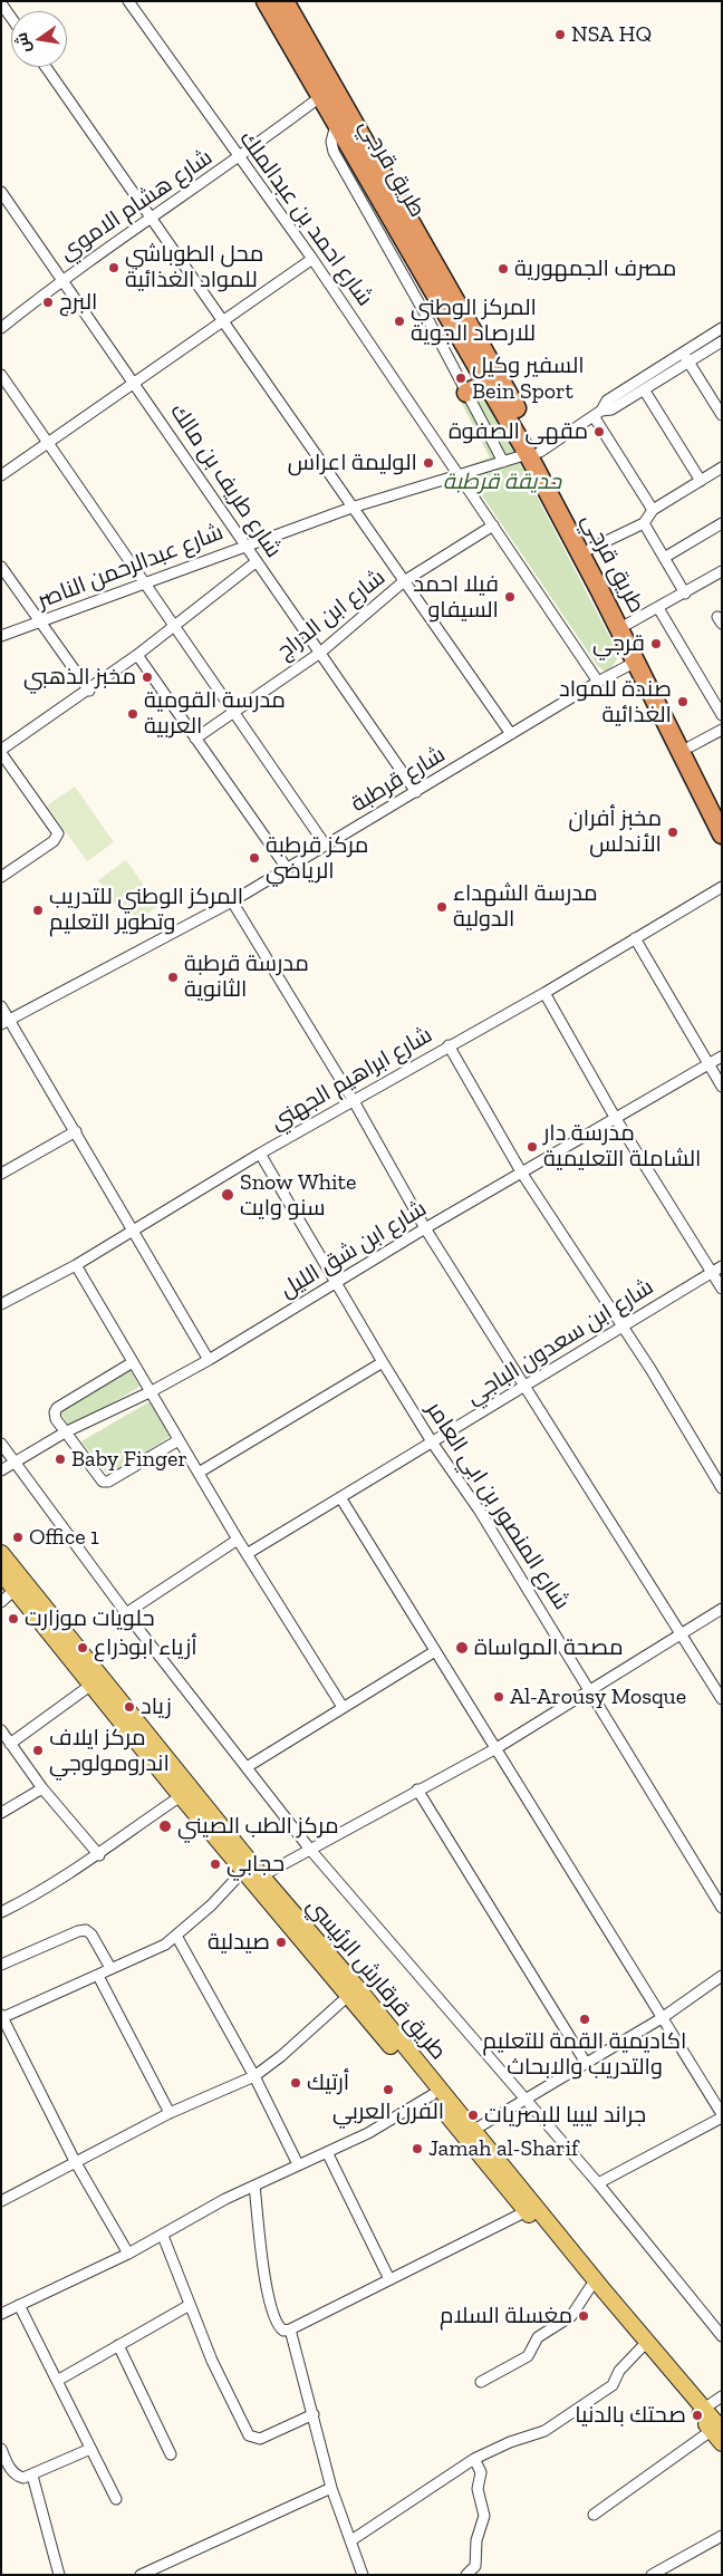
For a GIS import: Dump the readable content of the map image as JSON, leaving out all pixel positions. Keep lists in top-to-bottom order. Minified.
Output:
{"streets":{"highway":["طريق قرجي"],"main road":["طريق قرقارش الرئيسي"],"street":["شارع هشام الاموي","شارع احمد بن عبدالملك","شارع طريف بن مالك","شارع عبدالرحمن الناصر","شارع ابن الدراج","شارع قرطبة","شارع ابراهيم الجهني","شارع ابن شق الليل","شارع ابن سعدون الباجي","شارع المنصور بن ابي العامر"]},"crossings":[["طريق قرجي","شارع هشام الاموي"],["طريق قرجي","شارع عبدالرحمن الناصر"],["طريق قرجي","شارع قرطبة"],["شارع هشام الاموي","شارع احمد بن عبدالملك"],["شارع هشام الاموي","شارع طريف بن مالك"],["شارع احمد بن عبدالملك","شارع عبدالرحمن الناصر"],["شارع احمد بن عبدالملك","شارع ابن الدراج"],["شارع احمد بن عبدالملك","شارع قرطبة"],["شارع طريف بن مالك","شارع عبدالرحمن الناصر"],["شارع طريف بن مالك","شارع ابن الدراج"],["شارع طريف بن مالك","شارع قرطبة"],["شارع ابراهيم الجهني","شارع المنصور بن ابي العامر"],["شارع ابن شق الليل","شارع المنصور بن ابي العامر"],["شارع ابن سعدون الباجي","شارع المنصور بن ابي العامر"]],"parks":["حديقة قرطبة"],"places":["NSA HQ","محل الطوباشي للمواد الغذائية","مصرف الجمهورية","البرج","المركز الوطني للارصاد الجوية","السفير وكيل Bein Sport","مقهى الصفوة","الوليمة اعراس","فيلا احمد السيفاو","قرجي","مخبز الذهبي","صندة للمواد الغذائية","مدرسة القومية العربية","مخبز أفران الأندلس","مركز قرطبة الرياضي","مدرسة الشهداء الدولية","المركز الوطني للتدريب وتطوير التعليم","مدرسة قرطبة الثانوية","مدرسة دار الشاملة التعليمية","Snow White سنو وايت","Baby Finger","Office 1","حلويات موزارت","أزياء ابوذراع","مصحة المواساة","Al-Arousy Mosque","زياد","مركز ايلاف اندرومولوجي","مركز الطب الصيني","حجابي","صيدلية","اكاديمية القمة للتعليم والتدريب والابحاث","أرتيك","الفرن العربي","جراند ليبيا للبصريات","Jamah al-Sharif","مغسلة السلام","صحتك بالدنيا"],"north":"left"}
